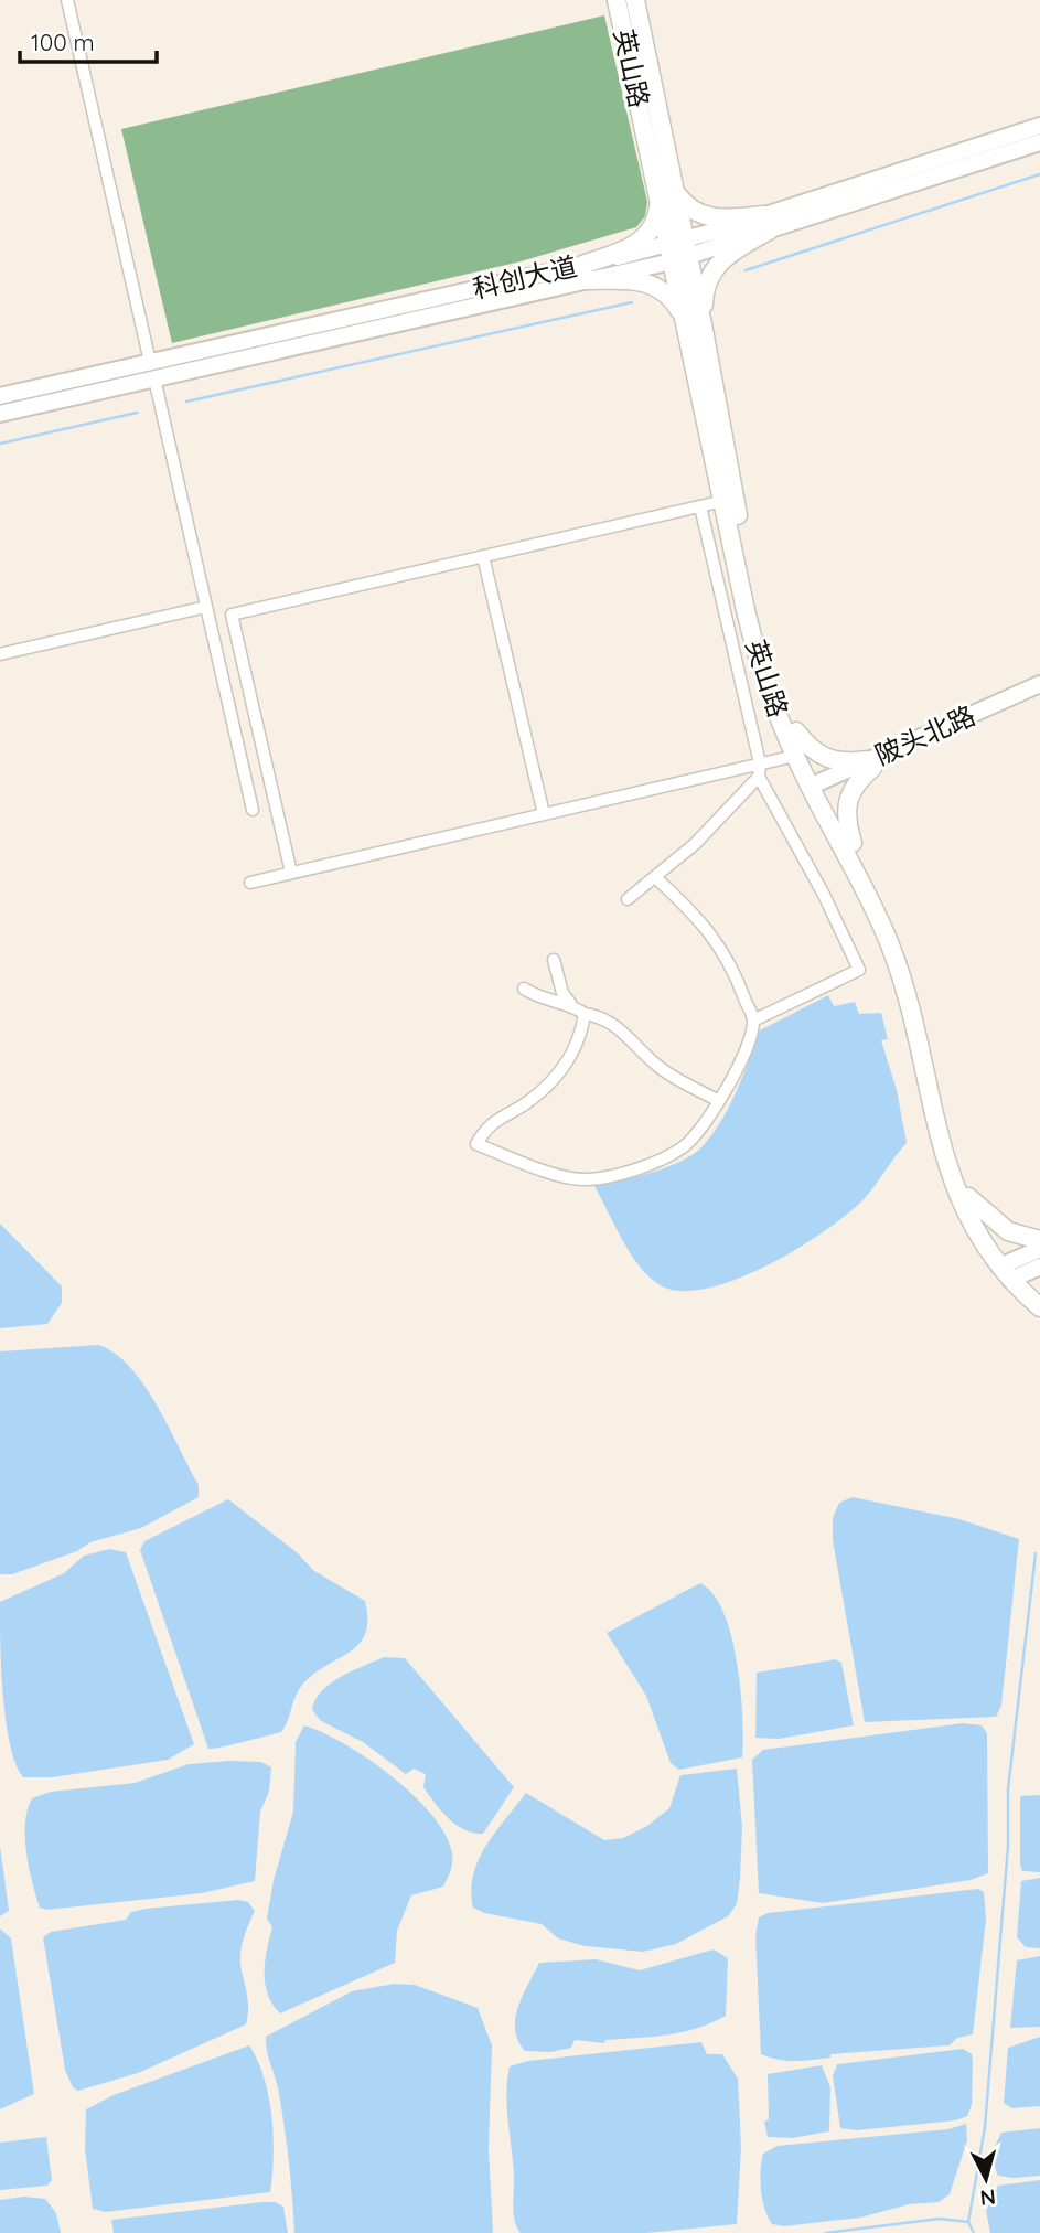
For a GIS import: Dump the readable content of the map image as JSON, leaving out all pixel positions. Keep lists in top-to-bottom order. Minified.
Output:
{"streets":{"main road":["英山路","科创大道","陂头北路"]},"crossings":[["英山路","科创大道"],["英山路","陂头北路"]],"scale_bar":"100 m","north":"bottom"}
